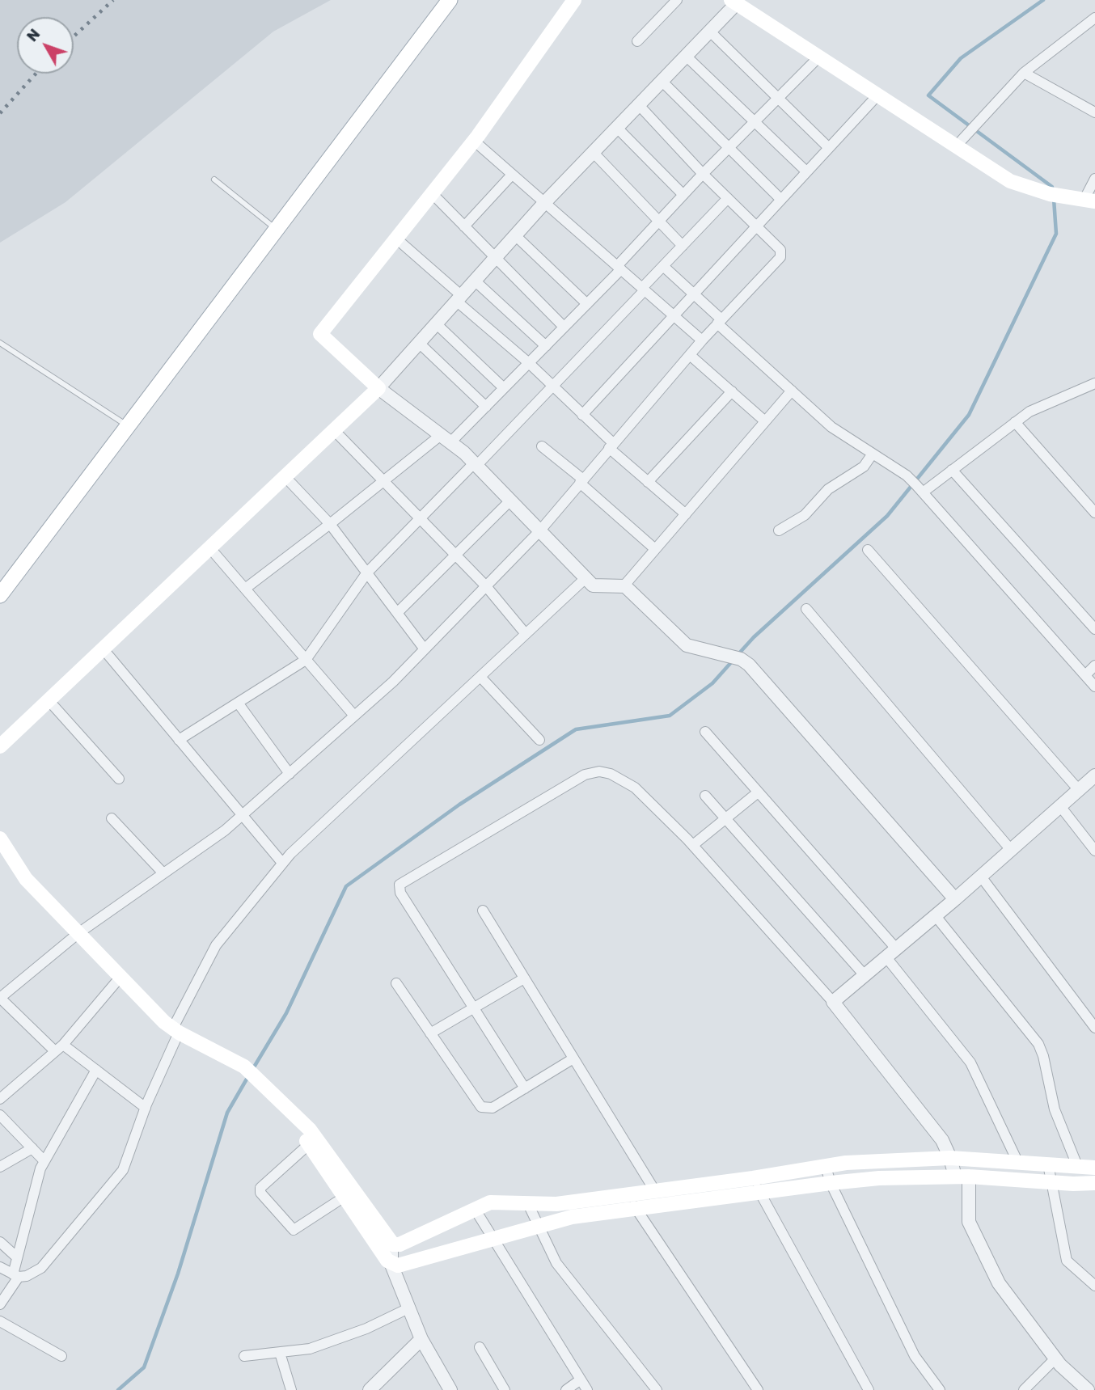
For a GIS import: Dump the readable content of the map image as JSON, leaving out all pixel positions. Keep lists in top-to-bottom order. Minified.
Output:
{"north":"top left"}
